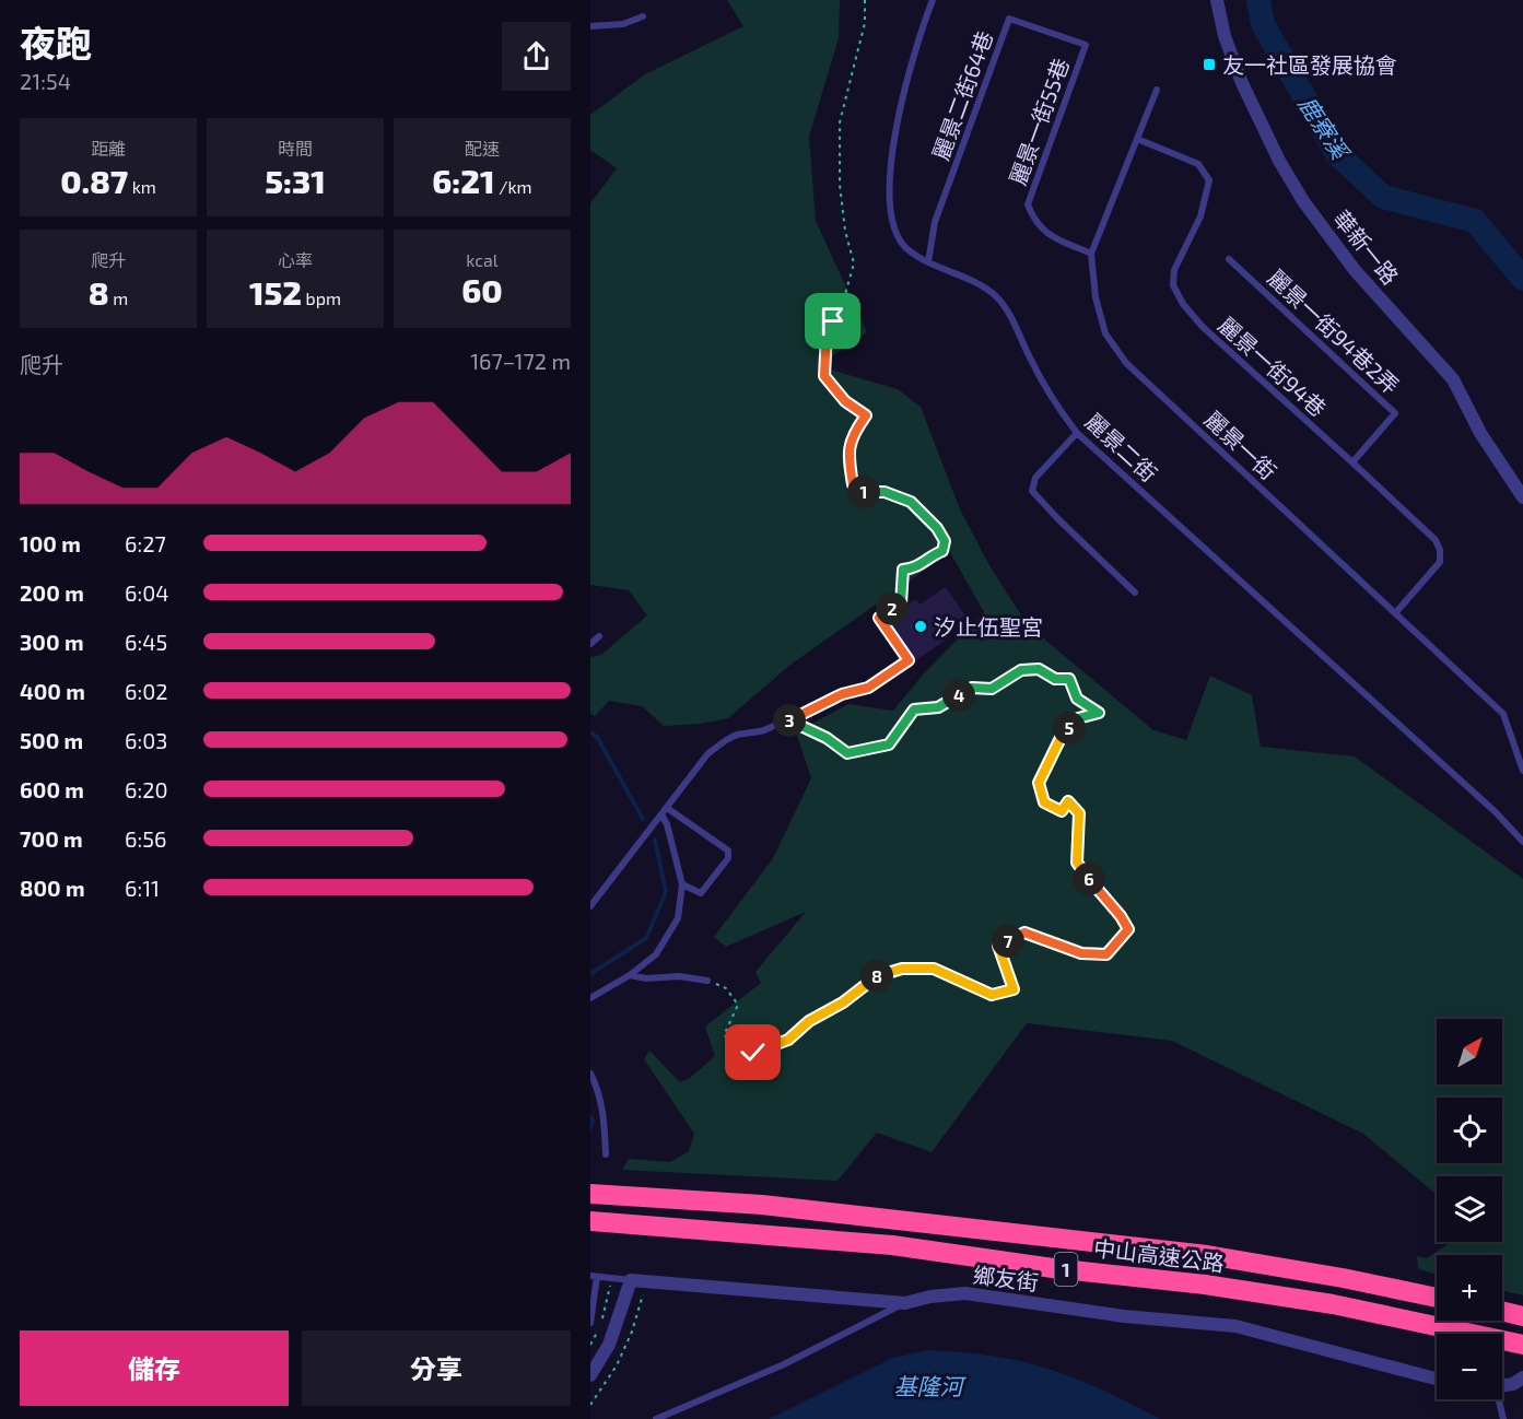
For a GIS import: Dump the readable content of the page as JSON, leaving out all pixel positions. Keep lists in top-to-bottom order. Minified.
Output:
{"streets":{"highway":["中山高速公路","1"],"street":["華新一路","鄉友街"],"lane":["麗景二街64巷","麗景一街55巷","麗景一街94巷2弄","麗景一街94巷","麗景一街","麗景二街"]},"crossings":[["麗景二街64巷","麗景一街55巷"],["麗景二街64巷","麗景二街"],["麗景一街55巷","麗景一街"],["麗景一街94巷2弄","麗景一街94巷"],["麗景一街94巷","麗景一街"]],"water":["鹿寮溪","基隆河"],"places":{"transit":["友一社區發展協會"],"other":["汐止伍聖宮"]},"north":"top right","page":{"heading":["夜跑","21:54"],"stats":[["距離","0.87 km"],["時間","5:31"],["配速","6:21 /km"],["爬升","8 m"],["心率","152 bpm"],["kcal","60"]],"chart":["爬升","167–172 m"],"pins":["1","2","4","3","5","6","7","8"],"list":[{"name":"100 m","note":"6:27"},{"name":"200 m","note":"6:04"},{"name":"300 m","note":"6:45"},{"name":"400 m","note":"6:02"},{"name":"500 m","note":"6:03"},{"name":"600 m","note":"6:20"},{"name":"700 m","note":"6:56"},{"name":"800 m","note":"6:11"}],"map_buttons":["+","−"],"buttons":["儲存","分享"]}}
